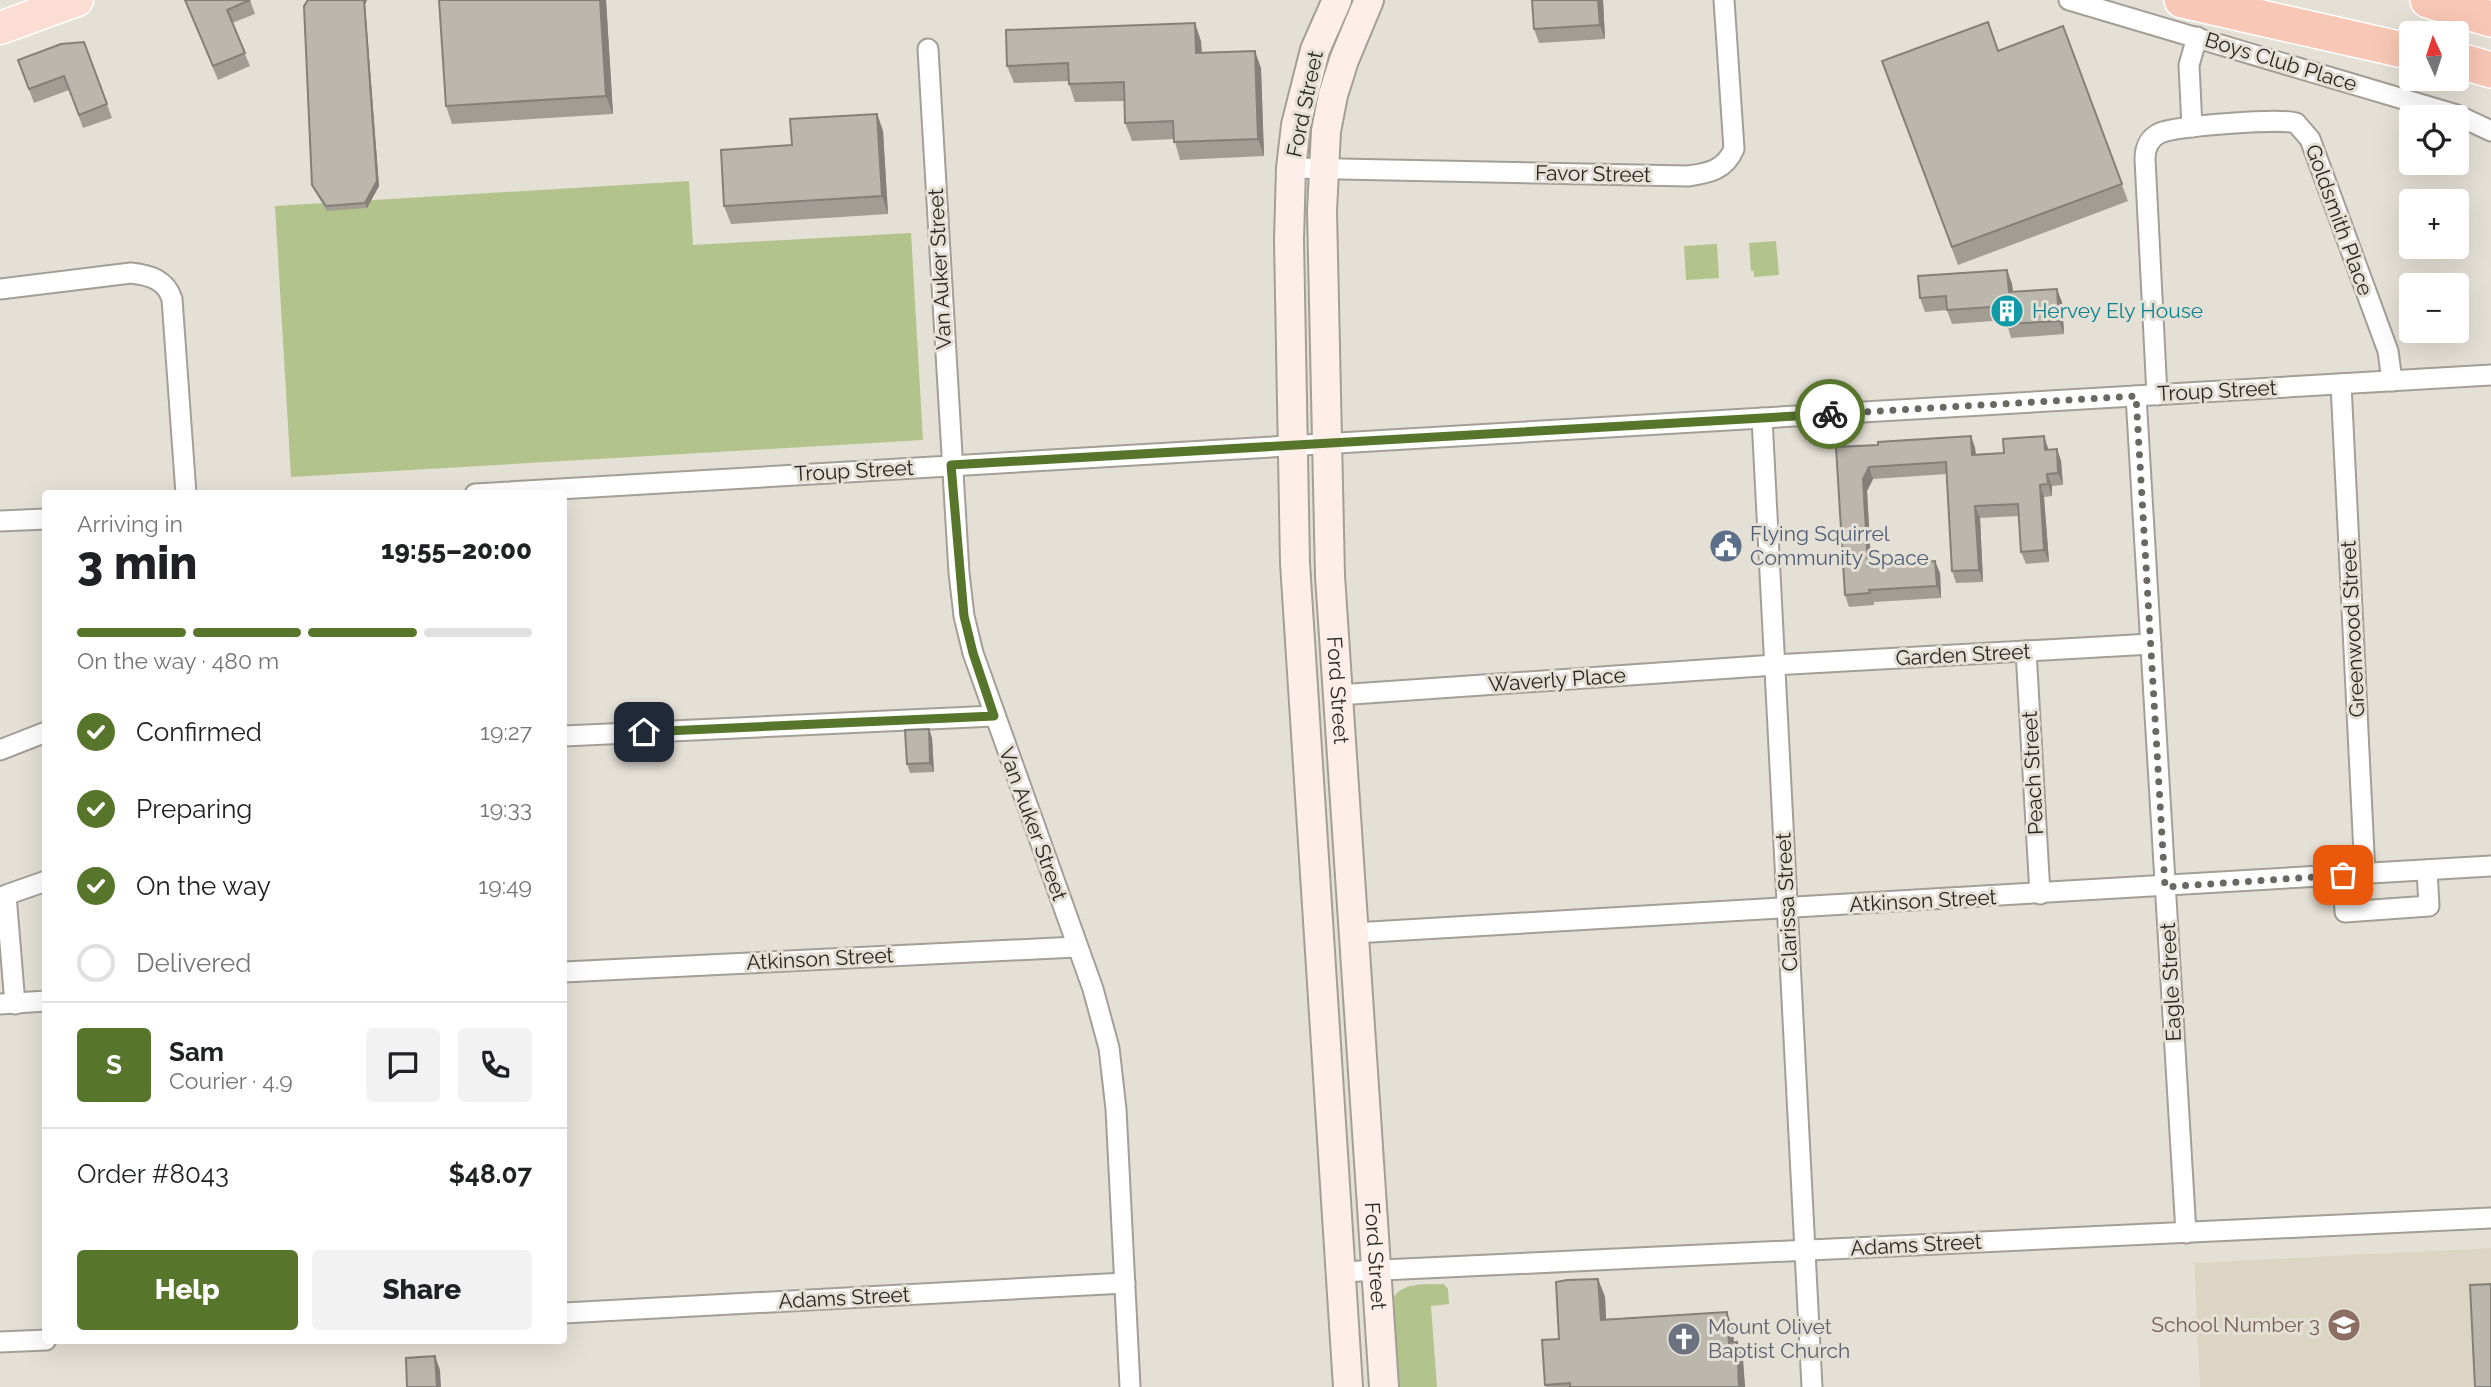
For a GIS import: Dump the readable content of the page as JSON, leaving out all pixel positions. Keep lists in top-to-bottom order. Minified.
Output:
{"streets":{"main road":["Ford Street"],"street":["Boys Club Place","Favor Street","Goldsmith Place","Van Auker Street","Troup Street","Greenwood Street","Garden Street","Waverly Place","Peach Street","Atkinson Street","Clarissa Street","Eagle Street","Adams Street"]},"crossings":[["Ford Street","Favor Street"],["Ford Street","Troup Street"],["Ford Street","Waverly Place"],["Ford Street","Atkinson Street"],["Ford Street","Adams Street"],["Goldsmith Place","Troup Street"],["Van Auker Street","Troup Street"],["Van Auker Street","Atkinson Street"],["Van Auker Street","Adams Street"],["Troup Street","Greenwood Street"],["Troup Street","Clarissa Street"],["Troup Street","Eagle Street"],["Greenwood Street","Atkinson Street"],["Garden Street","Waverly Place"],["Garden Street","Peach Street"],["Garden Street","Clarissa Street"],["Garden Street","Eagle Street"],["Waverly Place","Clarissa Street"],["Peach Street","Atkinson Street"],["Atkinson Street","Clarissa Street"],["Atkinson Street","Eagle Street"],["Clarissa Street","Adams Street"],["Eagle Street","Adams Street"]],"places":{"building":["Hervey Ely House"],"public building":["Flying Squirrel Community Space"],"school or university":["School Number 3"],"church":["Mount Olivet Baptist Church"]},"north":"top","page":{"map_buttons":["+","−"],"heading":["3 min","Arriving in","19:55–20:00"],"panel":["Sam","Courier · 4.9","Order #8043","$48.07"],"bar":"On the way · 480 m","list":[["Confirmed","19:27"],["Preparing","19:33"],["On the way","19:49"],"Delivered"],"round":"S","buttons":["Help","Share"]}}
